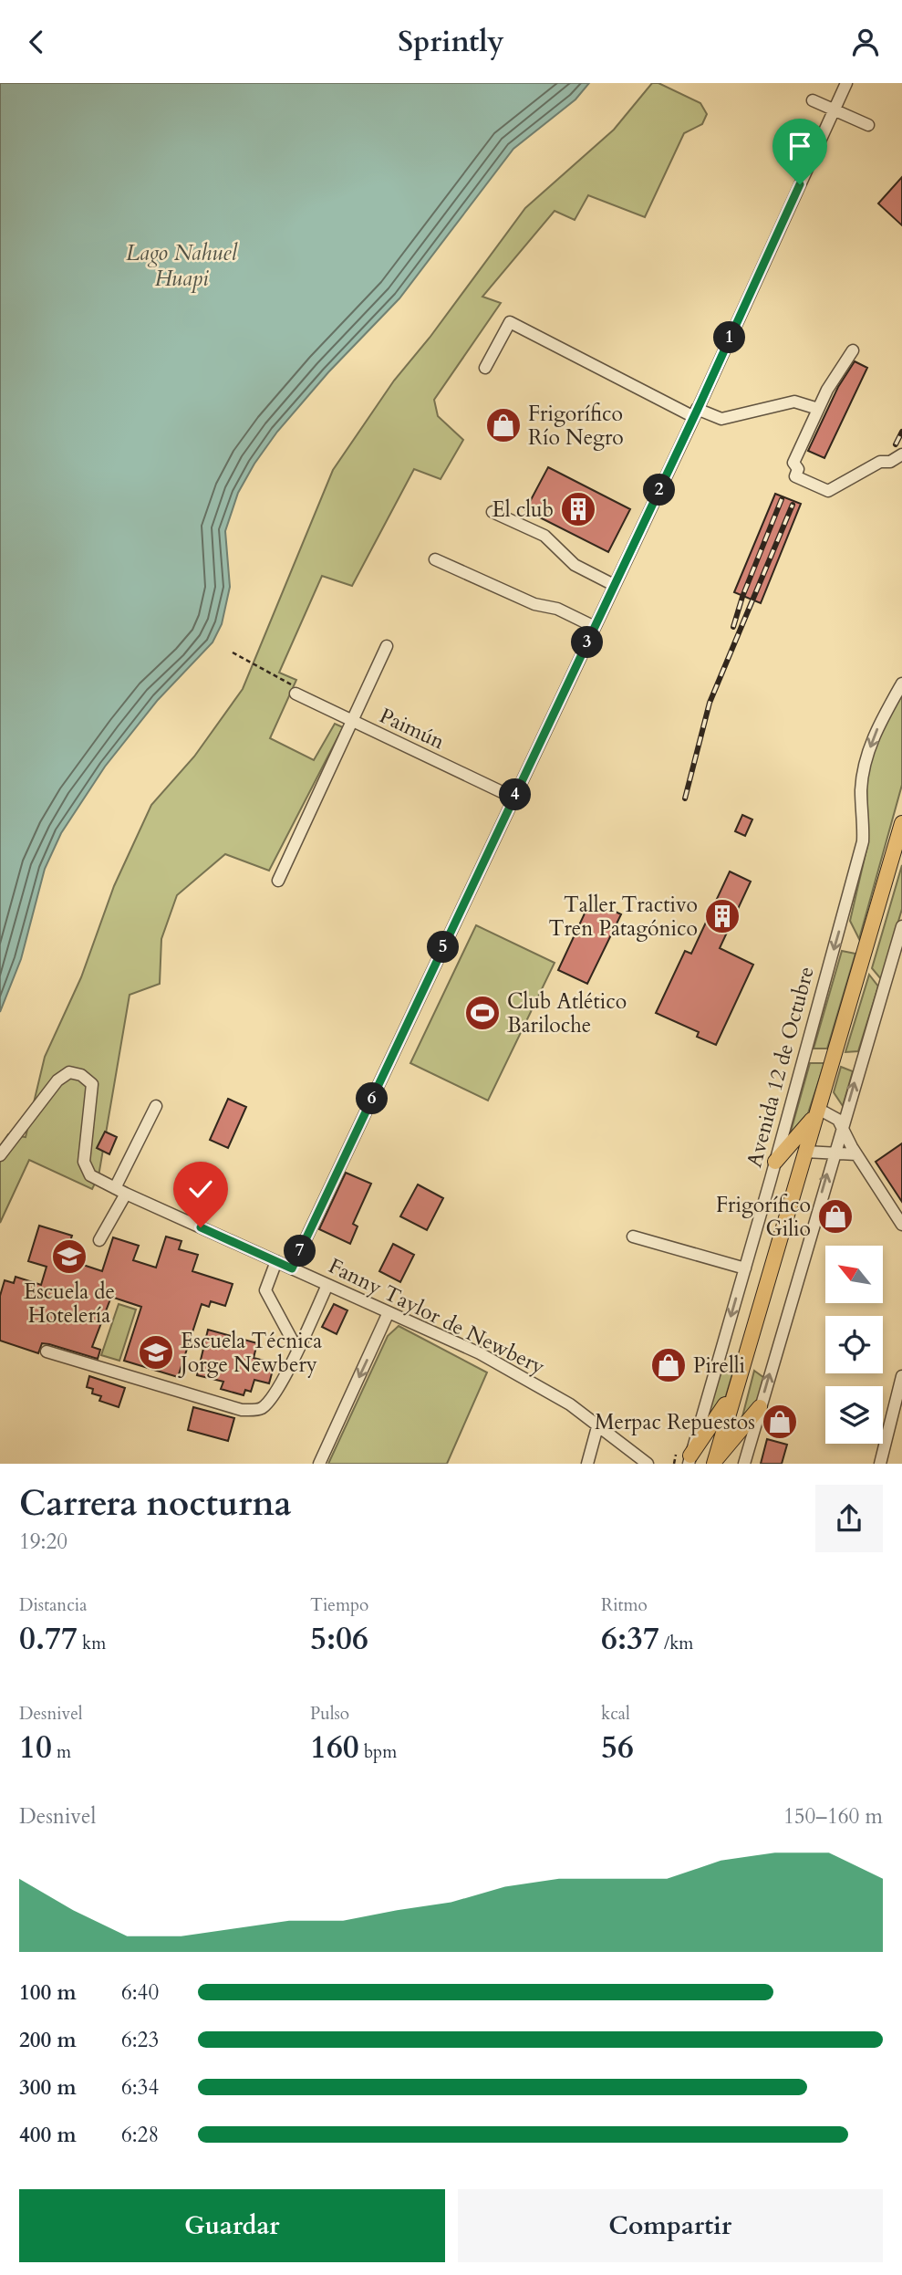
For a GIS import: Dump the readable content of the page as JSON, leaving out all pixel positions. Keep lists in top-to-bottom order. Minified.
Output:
{"streets":{"street":["Paimún","Avenida 12 de Octubre","Fanny Taylor de Newbery"]},"water":["Lago Nahuel Huapi"],"places":{"shop":["Frigorífico Río Negro","Frigorífico Gilio","Pirelli","Merpac Repuestos"],"building":["El club","Taller Tractivo Tren Patagónico"],"sports":["Club Atlético Bariloche"],"school or university":["Escuela de Hotelería","Escuela Técnica Jorge Newbery"]},"north":"top left","page":{"header":"Sprintly","pins":["1","2","3","4","5","6","7"],"heading":["Carrera nocturna","19:20"],"stats":[["Distancia","0.77 km"],["Tiempo","5:06"],["Ritmo","6:37 /km"],["Desnivel","10 m"],["Pulso","160 bpm"],["kcal","56"]],"chart":["Desnivel","150–160 m"],"list":[{"name":"100 m","note":"6:40"},{"name":"200 m","note":"6:23"},{"name":"300 m","note":"6:34"},{"name":"400 m","note":"6:28"}],"buttons":["Guardar","Compartir"]}}
